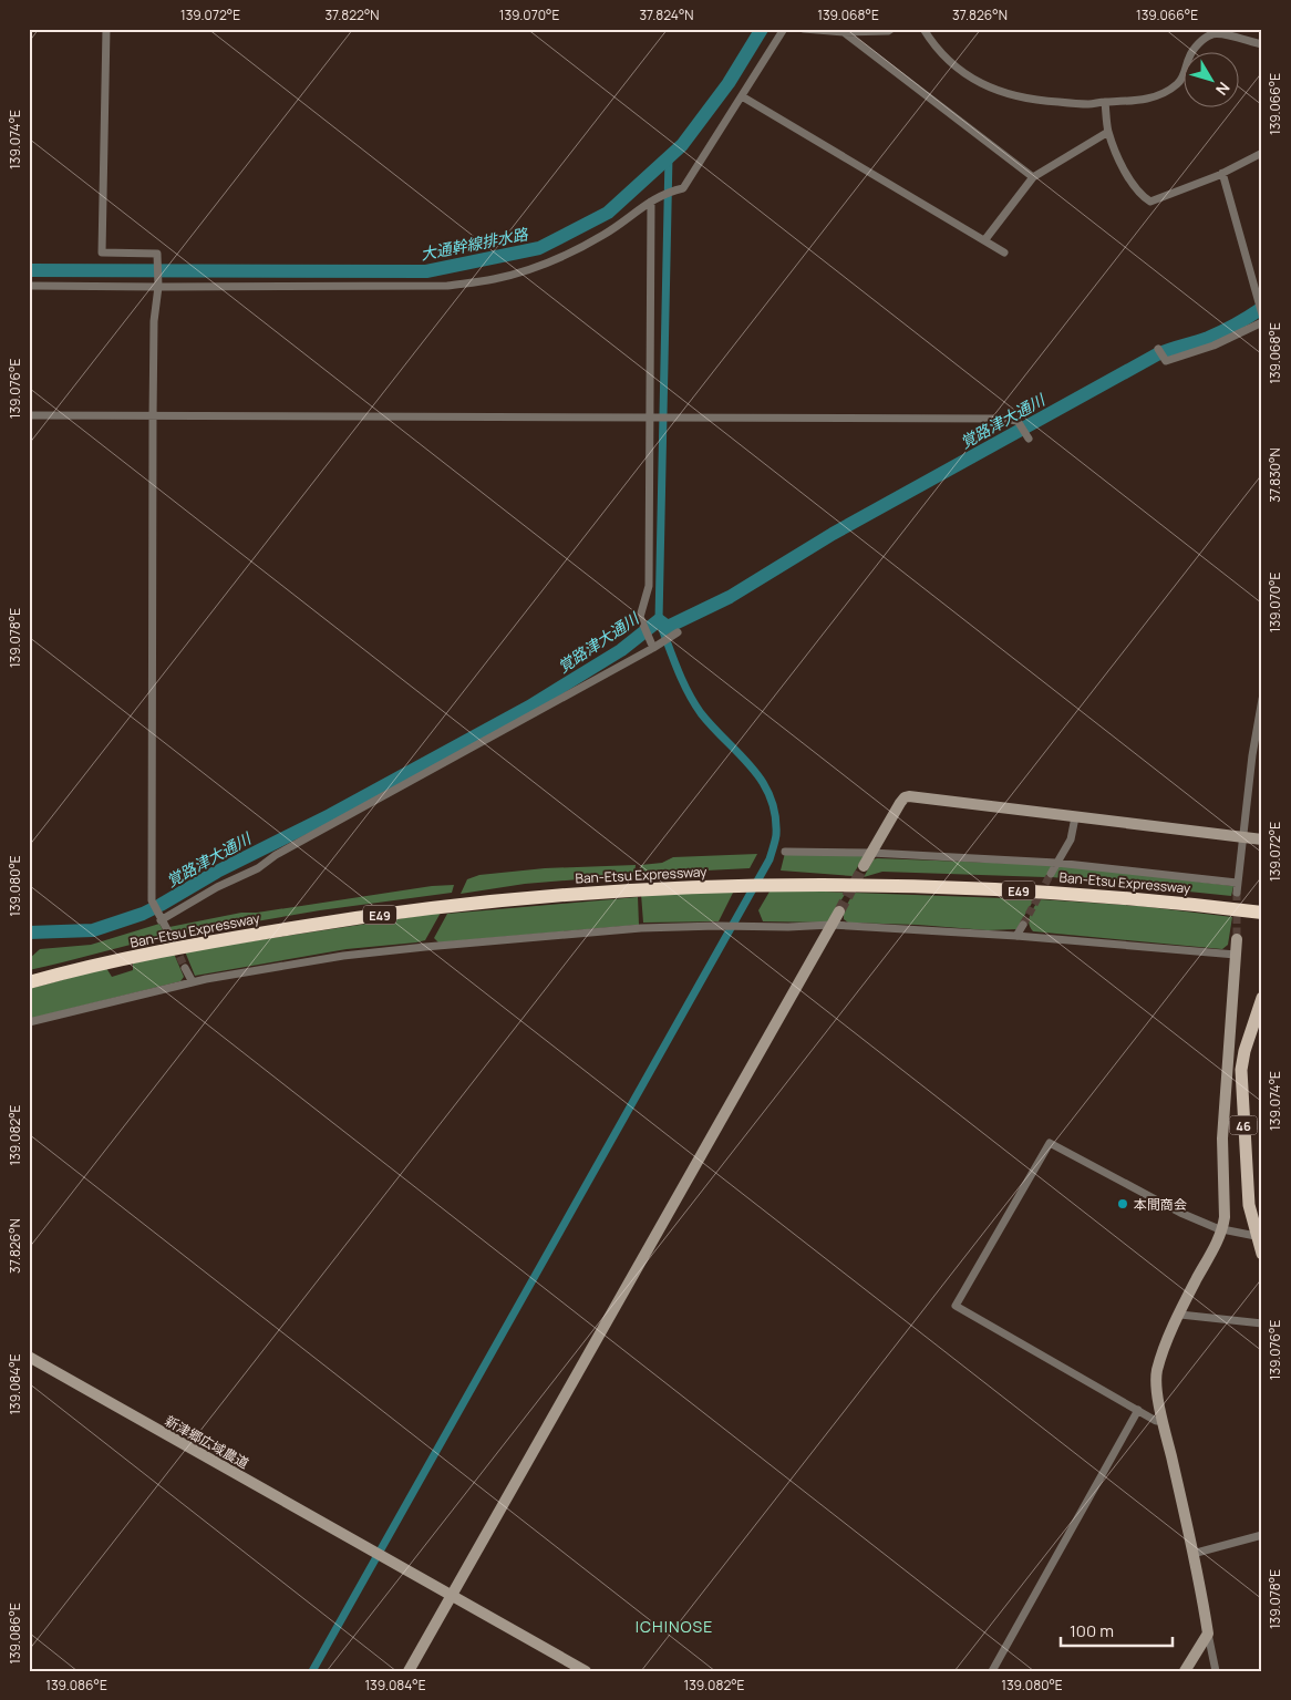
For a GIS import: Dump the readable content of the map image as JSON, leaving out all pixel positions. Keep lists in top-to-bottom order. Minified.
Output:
{"streets":{"highway":["Ban-Etsu Expressway","E49"],"main road":["46"],"street":["新津郷広域農道"]},"districts":["ICHINOSE"],"water":["大通幹線排水路","覚路津大通川"],"places":["本間商会"],"scale_bar":"100 m","north":"bottom right","coordinates":["139.072°E","37.822°N","139.070°E","37.824°N","139.068°E","37.826°N","139.066°E","139.074°E","139.076°E","37.830°N","139.078°E","139.080°E","139.082°E","139.084°E","139.086°E"]}
